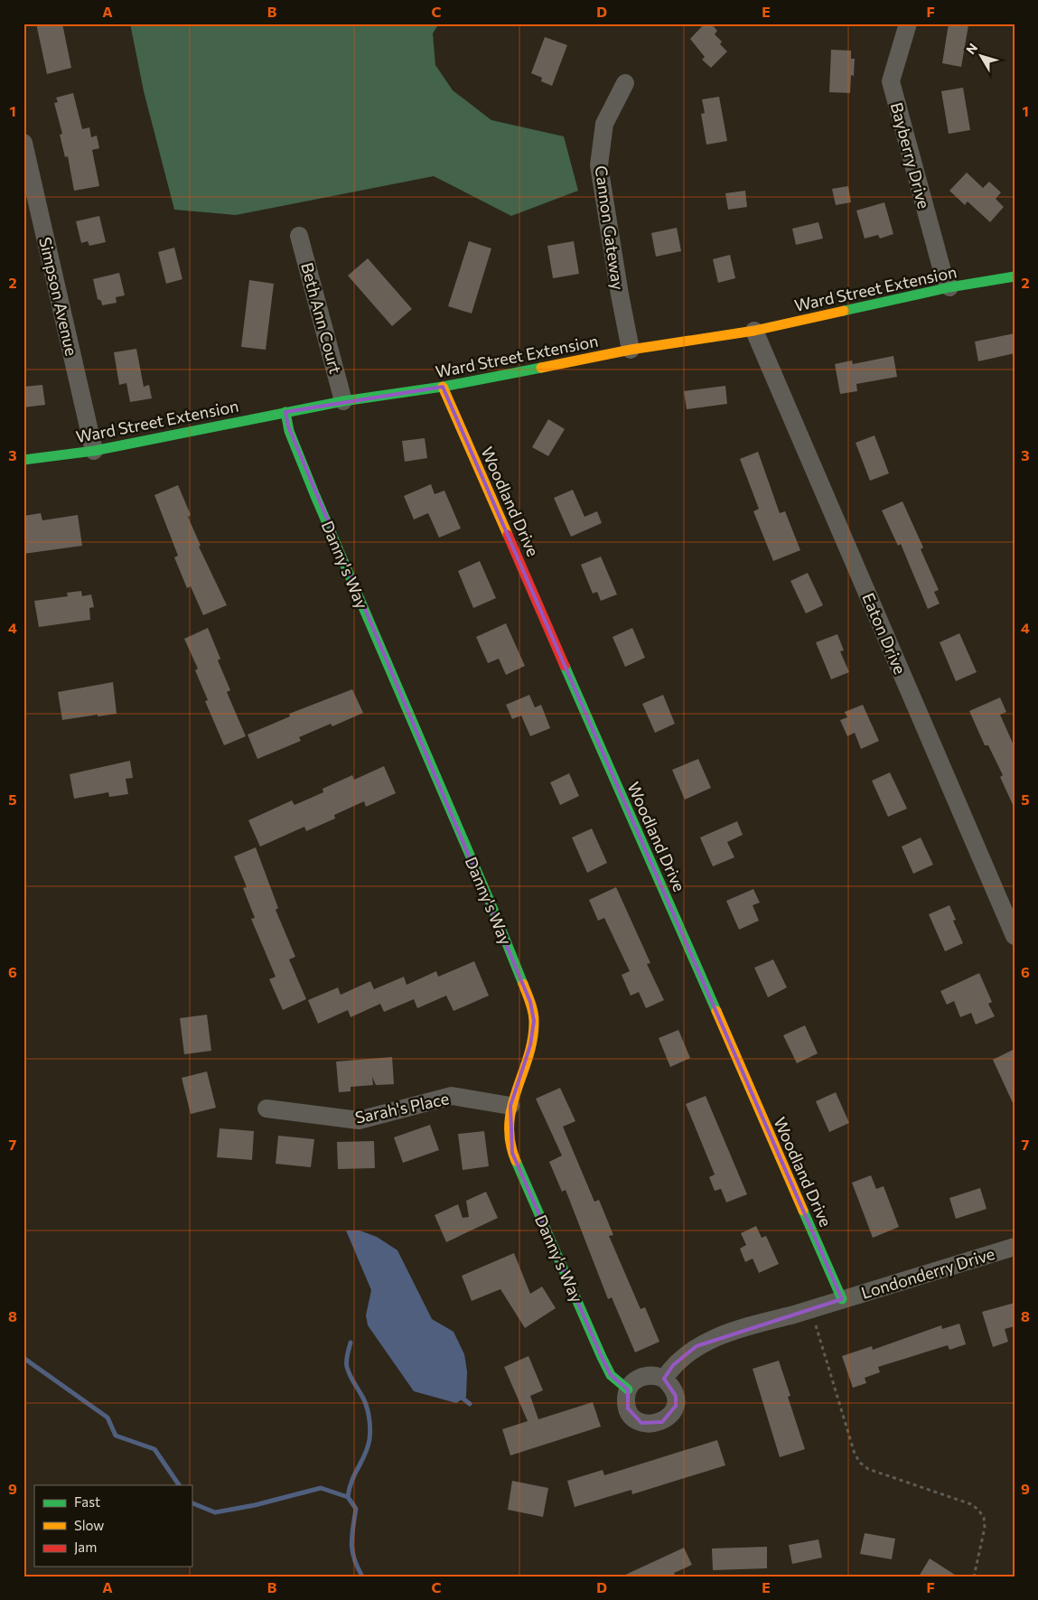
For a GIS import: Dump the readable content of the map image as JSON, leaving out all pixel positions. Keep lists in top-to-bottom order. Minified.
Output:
{"streets":{"street":["Bayberry Drive","Cannon Gateway","Ward Street Extension","Simpson Avenue","Beth Ann Court","Woodland Drive","Danny's Way","Eaton Drive","Sarah's Place","Londonderry Drive"]},"crossings":[["Bayberry Drive","Ward Street Extension"],["Cannon Gateway","Ward Street Extension"],["Ward Street Extension","Simpson Avenue"],["Ward Street Extension","Beth Ann Court"],["Ward Street Extension","Woodland Drive"],["Ward Street Extension","Danny's Way"],["Ward Street Extension","Eaton Drive"],["Woodland Drive","Londonderry Drive"],["Danny's Way","Sarah's Place"]],"legend":["Fast","Slow","Jam"],"north":"top left","grid":{"columns":["A","B","C","D","E","F"],"rows":["1","2","3","4","5","6","7","8","9"]}}
